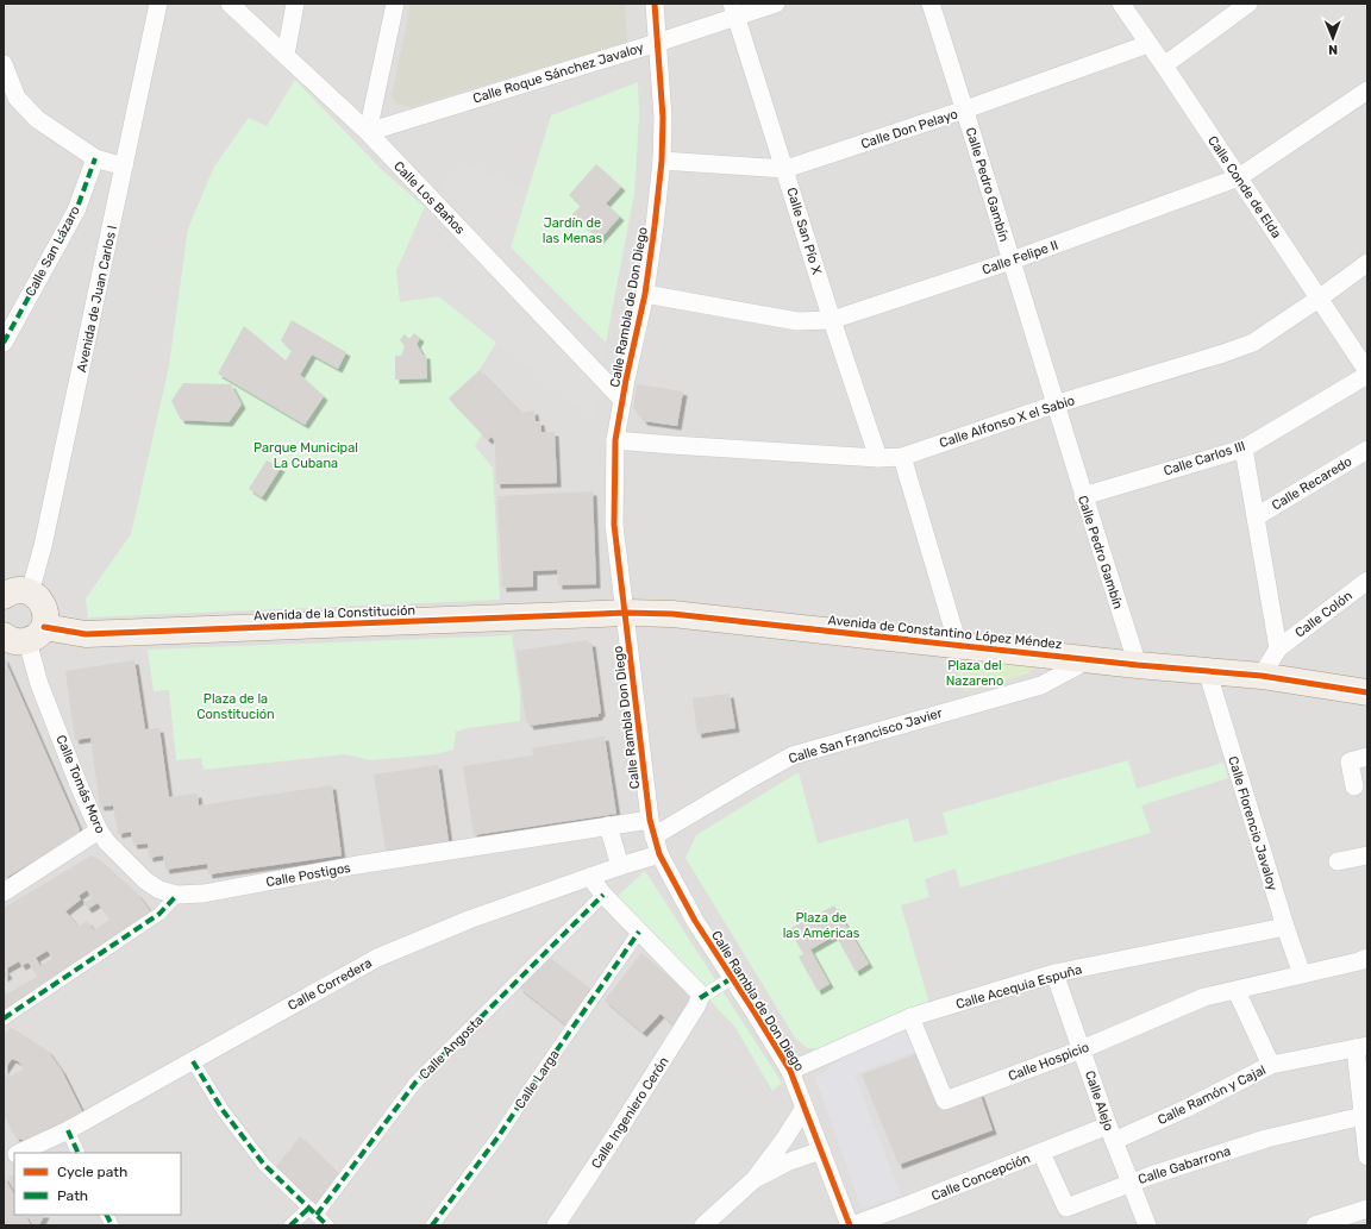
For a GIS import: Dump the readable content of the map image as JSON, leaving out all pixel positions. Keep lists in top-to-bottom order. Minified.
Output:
{"streets":{"main road":["Avenida de la Constitución","Avenida de Constantino López Méndez"],"street":["Calle Roque Sánchez Javaloy","Calle Don Pelayo","Calle Pedro Gambín","Calle Conde de Elda","Calle Los Baños","Calle San Pío X","Calle San Lázaro","Calle Felipe II","Avenida de Juan Carlos I","Calle Rambla de Don Diego","Calle Alfonso X el Sabio","Calle Carlos III","Calle Recaredo","Calle Colón","Calle Rambla Don Diego","Calle San Francisco Javier","Calle Tomás Moro","Calle Florencio Javaloy","Calle Postigos","Calle Corredera","Calle Acequia Espuña","Calle Angosta","Calle Hospicio","Calle Larga","Calle Ramón y Cajal","Calle Alejo","Calle Ingeniero Cerón","Calle Gabarrona","Calle Concepción"]},"crossings":[["Calle Roque Sánchez Javaloy","Calle Los Baños"],["Calle Roque Sánchez Javaloy","Calle San Pío X"],["Calle Roque Sánchez Javaloy","Calle Rambla de Don Diego"],["Calle Don Pelayo","Calle Pedro Gambín"],["Calle Don Pelayo","Calle Conde de Elda"],["Calle Don Pelayo","Calle San Pío X"],["Calle Don Pelayo","Calle Rambla de Don Diego"],["Calle Pedro Gambín","Calle Felipe II"],["Calle Pedro Gambín","Calle Alfonso X el Sabio"],["Calle Pedro Gambín","Calle Carlos III"],["Calle Pedro Gambín","Avenida de Constantino López Méndez"],["Calle Conde de Elda","Calle Felipe II"],["Calle Conde de Elda","Calle Alfonso X el Sabio"],["Calle Los Baños","Calle Rambla de Don Diego"],["Calle San Pío X","Calle Felipe II"],["Calle San Pío X","Calle Alfonso X el Sabio"],["Calle Felipe II","Calle Rambla de Don Diego"],["Calle Rambla de Don Diego","Calle Alfonso X el Sabio"],["Calle Rambla de Don Diego","Avenida de la Constitución"],["Calle Rambla de Don Diego","Avenida de Constantino López Méndez"],["Calle Rambla de Don Diego","Calle Rambla Don Diego"],["Calle Rambla de Don Diego","Calle San Francisco Javier"],["Calle Rambla de Don Diego","Calle Postigos"],["Calle Rambla de Don Diego","Calle Corredera"],["Calle Rambla de Don Diego","Calle Acequia Espuña"],["Calle Rambla de Don Diego","Calle Concepción"],["Avenida de la Constitución","Avenida de Constantino López Méndez"],["Avenida de la Constitución","Calle Rambla Don Diego"],["Avenida de la Constitución","Calle Tomás Moro"],["Avenida de Constantino López Méndez","Calle Rambla Don Diego"],["Avenida de Constantino López Méndez","Calle San Francisco Javier"],["Avenida de Constantino López Méndez","Calle Florencio Javaloy"],["Calle Rambla Don Diego","Calle Postigos"],["Calle Tomás Moro","Calle Postigos"],["Calle Florencio Javaloy","Calle Acequia Espuña"],["Calle Florencio Javaloy","Calle Hospicio"],["Calle Acequia Espuña","Calle Hospicio"],["Calle Acequia Espuña","Calle Alejo"],["Calle Hospicio","Calle Alejo"],["Calle Ramón y Cajal","Calle Alejo"],["Calle Ramón y Cajal","Calle Concepción"],["Calle Alejo","Calle Gabarrona"],["Calle Alejo","Calle Concepción"],["Calle Gabarrona","Calle Concepción"]],"parks":["Jardín de las Menas","Parque Municipal La Cubana","Plaza del Nazareno","Plaza de la Constitución","Plaza de las Américas"],"legend":["Cycle path","Path"],"north":"bottom"}
